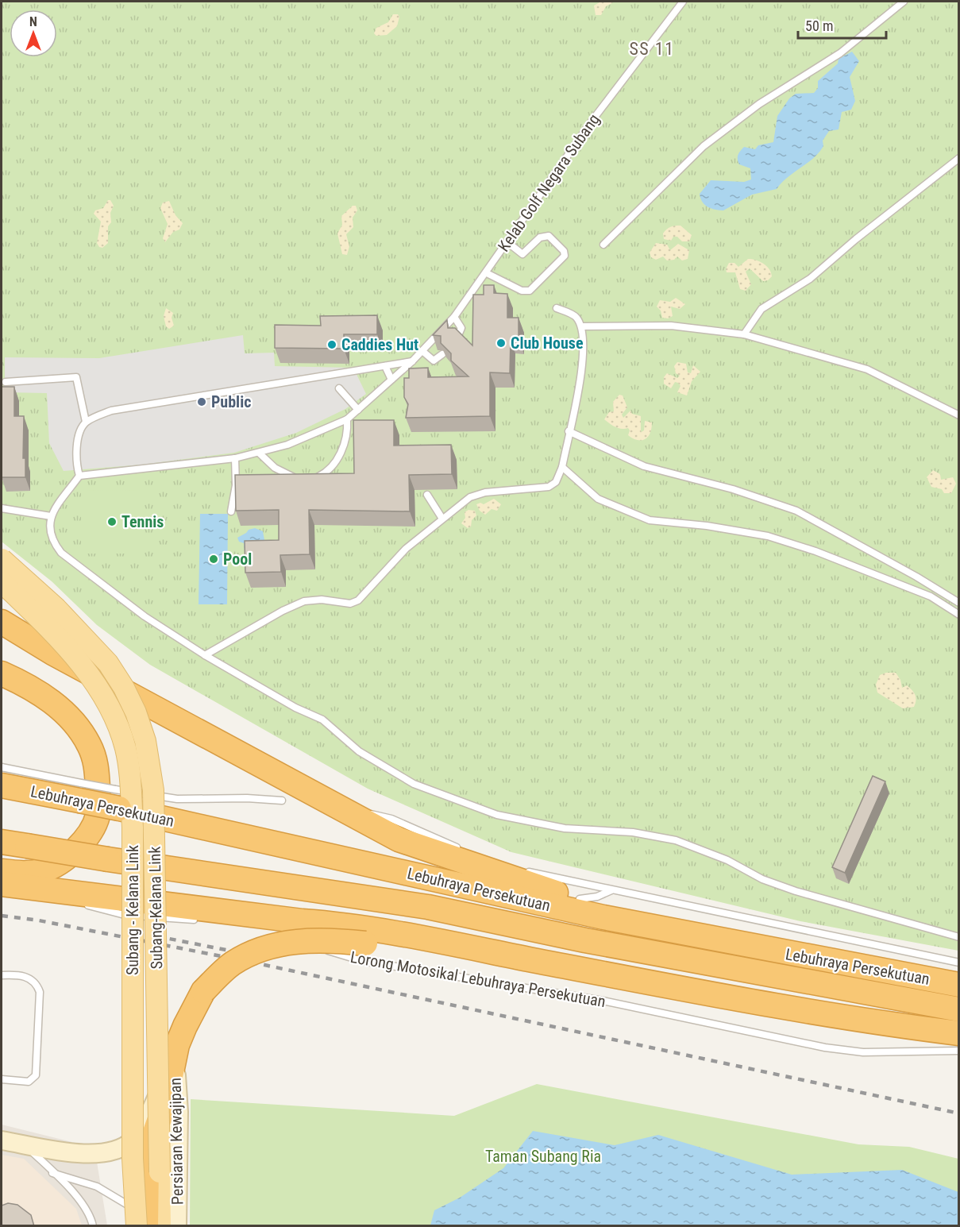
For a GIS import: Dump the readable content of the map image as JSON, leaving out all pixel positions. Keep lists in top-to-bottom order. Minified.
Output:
{"streets":{"highway":["Lebuhraya Persekutuan"],"main road":["Subang-Kelana Link","Subang - Kelana Link"],"street":["Persiaran Kewajipan"],"lane":["Kelab Golf Negara Subang","Lorong Motosikal Lebuhraya Persekutuan"]},"districts":["SS 11"],"parks":["Taman Subang Ria"],"places":["Club House","Caddies Hut","Public","Tennis","Pool"],"scale_bar":"50 m","north":"top"}
